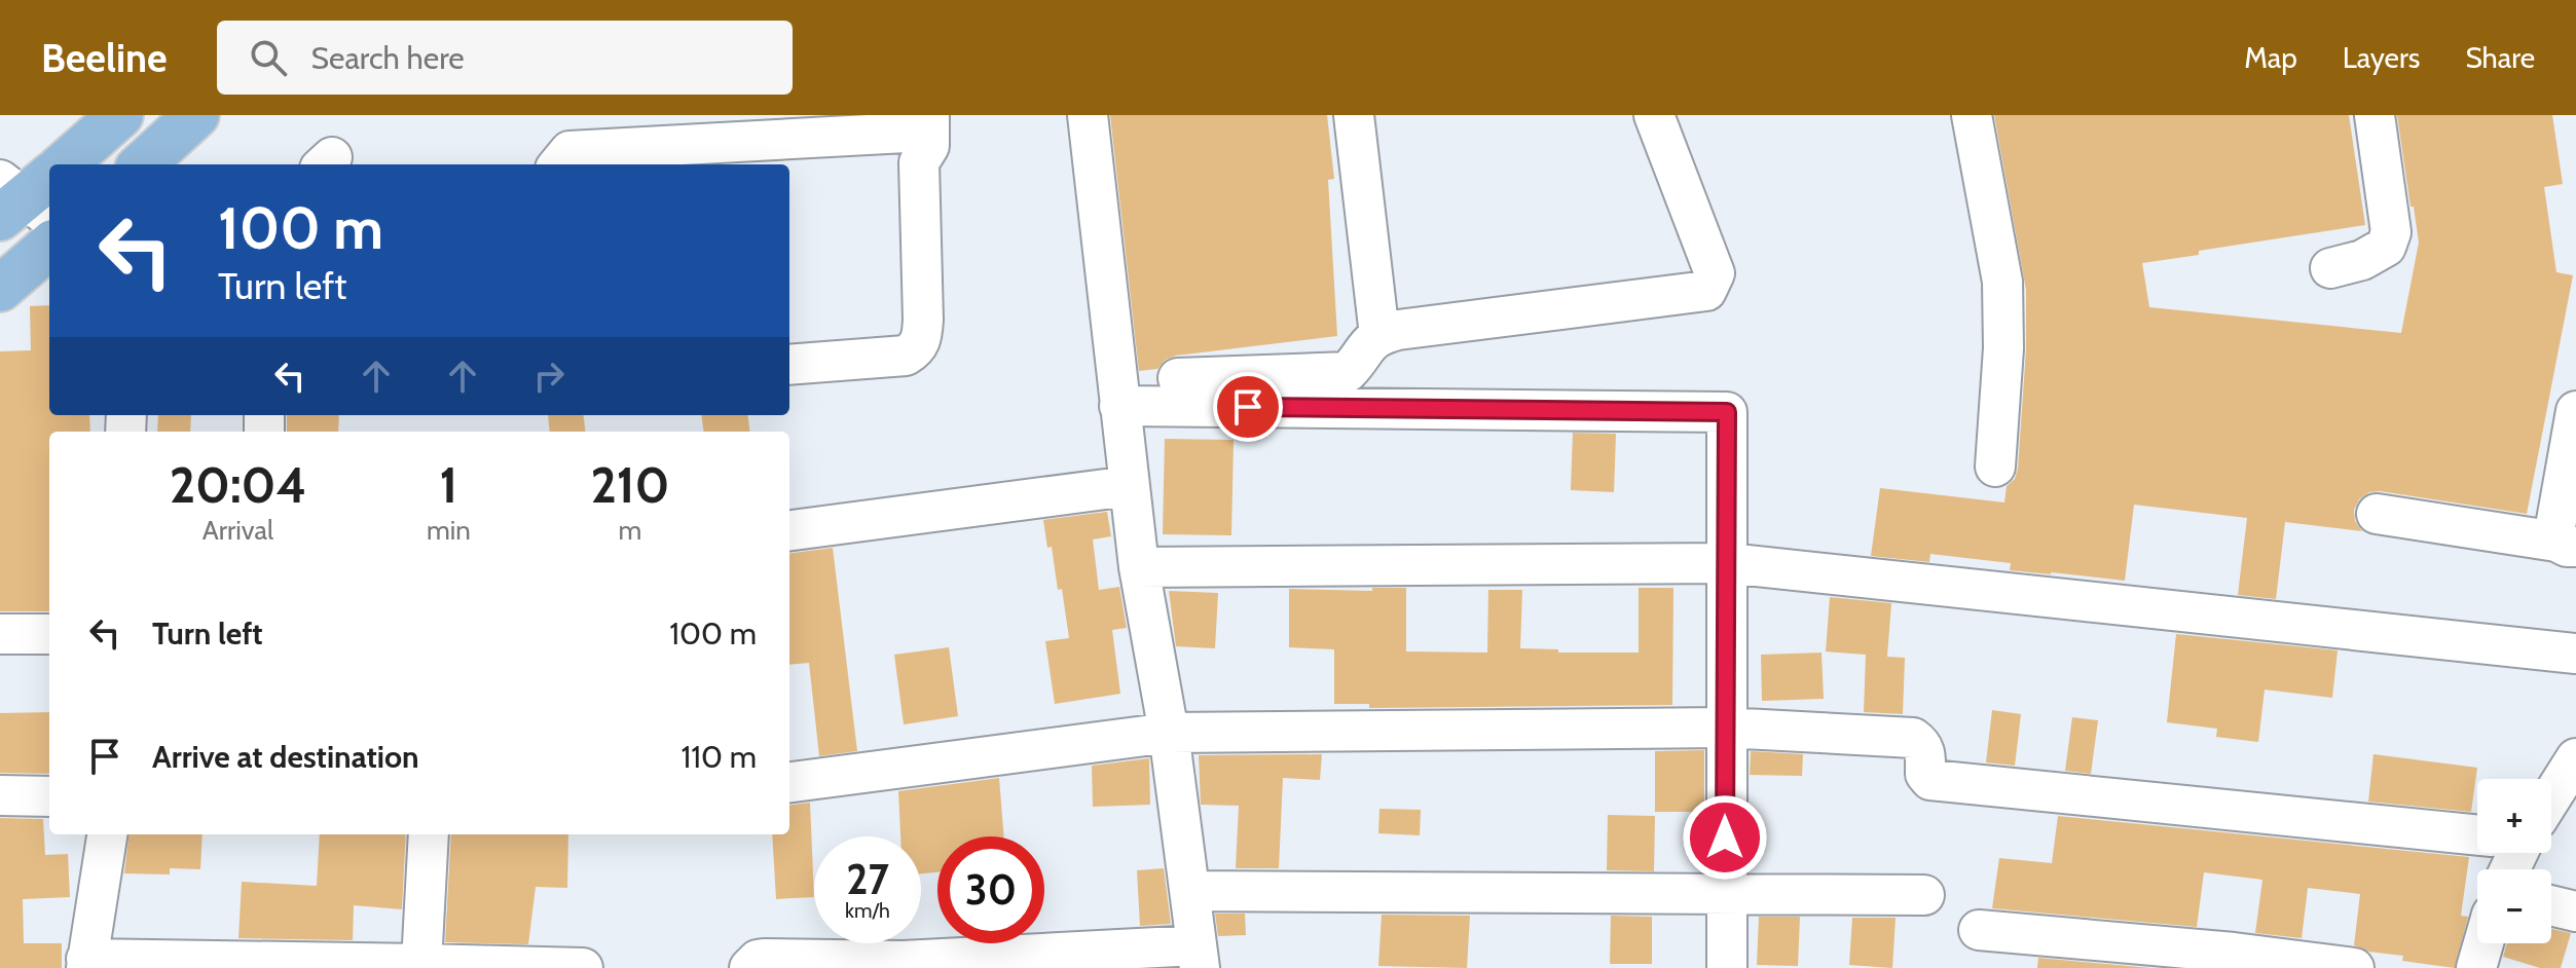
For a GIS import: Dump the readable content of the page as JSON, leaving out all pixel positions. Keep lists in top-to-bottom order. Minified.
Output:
{"page":{"header":"Beeline","search":"Search here","nav":["Map","Layers","Share"],"turn":["100 m","Turn left"],"eta":["20:04","Arrival","1","min","210","m"],"list":[{"name":"Turn left","value":"100 m"},{"name":"Arrive at destination","value":"110 m"}],"map_buttons":["+","−"],"speed":"27 km/h","limit":"30"}}
